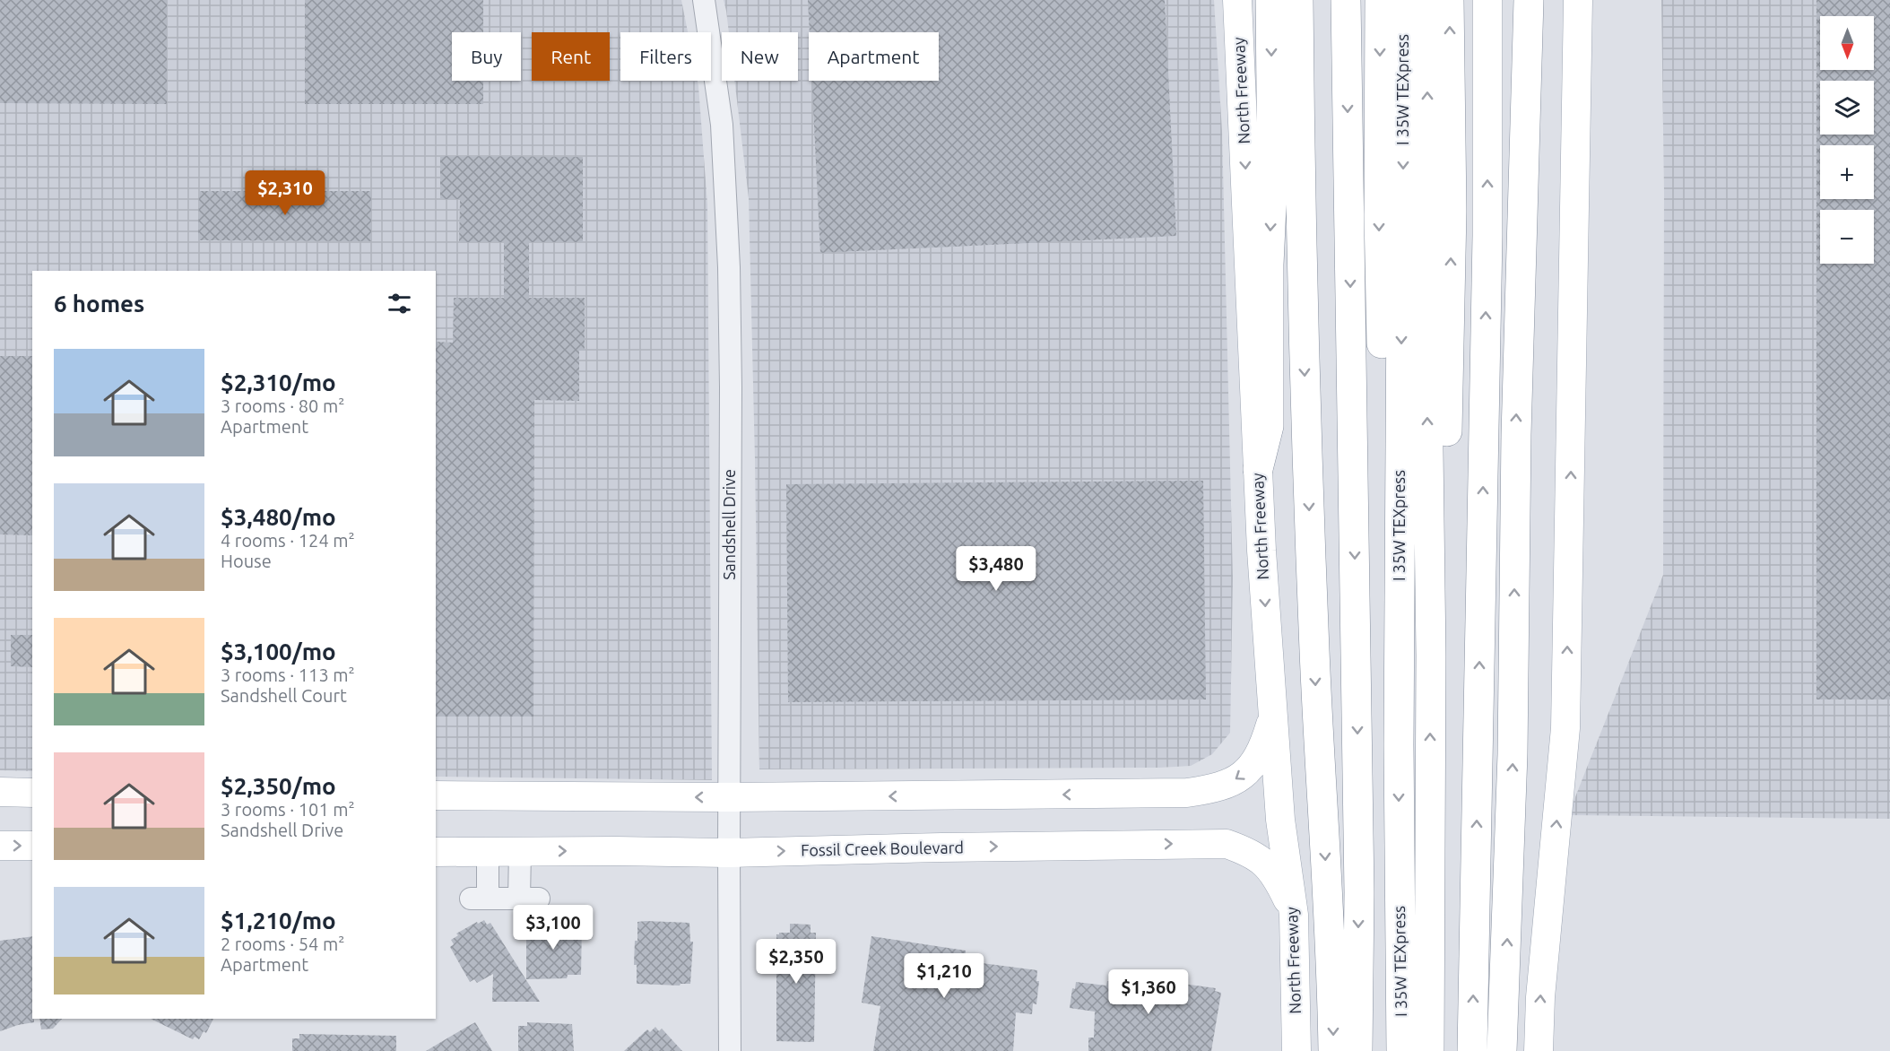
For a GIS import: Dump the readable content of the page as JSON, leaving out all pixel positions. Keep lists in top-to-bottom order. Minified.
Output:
{"streets":{"highway":["I 35W TEXpress"],"main road":["North Freeway","Fossil Creek Boulevard"],"street":["Sandshell Drive"]},"crossings":[["North Freeway","Fossil Creek Boulevard"],["Sandshell Drive","Fossil Creek Boulevard"]],"one_way":["North Freeway"],"north":"bottom","page":{"map_buttons":["+","−"],"chip":["Buy","Rent","Filters","New","Apartment"],"price":["$2,310","$3,480","$3,100","$2,350","$1,210","$1,360"],"heading":"6 homes","list":[{"name":"$2,310/mo","note":"3 rooms · 80 m² · Apartment"},{"name":"$3,480/mo","note":"4 rooms · 124 m² · House"},{"name":"$3,100/mo","note":"3 rooms · 113 m² · Sandshell Court"},{"name":"$2,350/mo","note":"3 rooms · 101 m² · Sandshell Drive"},{"name":"$1,210/mo","note":"2 rooms · 54 m² · Apartment"}]}}
